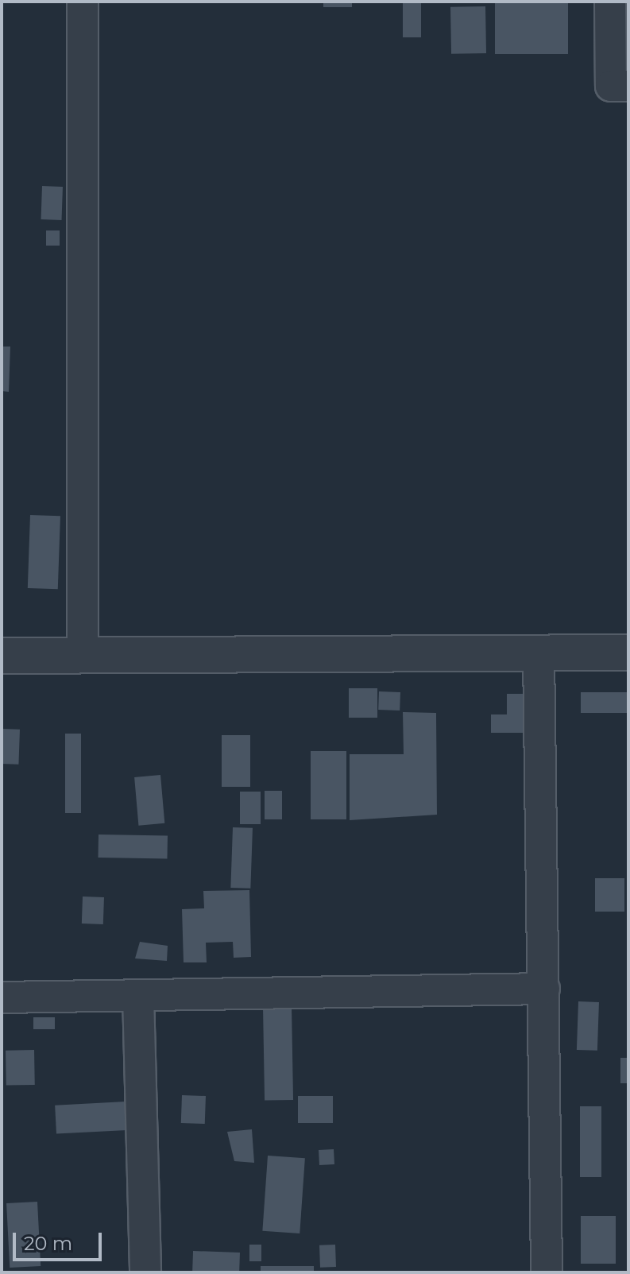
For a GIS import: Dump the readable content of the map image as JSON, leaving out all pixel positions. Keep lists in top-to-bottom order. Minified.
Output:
{"scale_bar":"20 m"}
